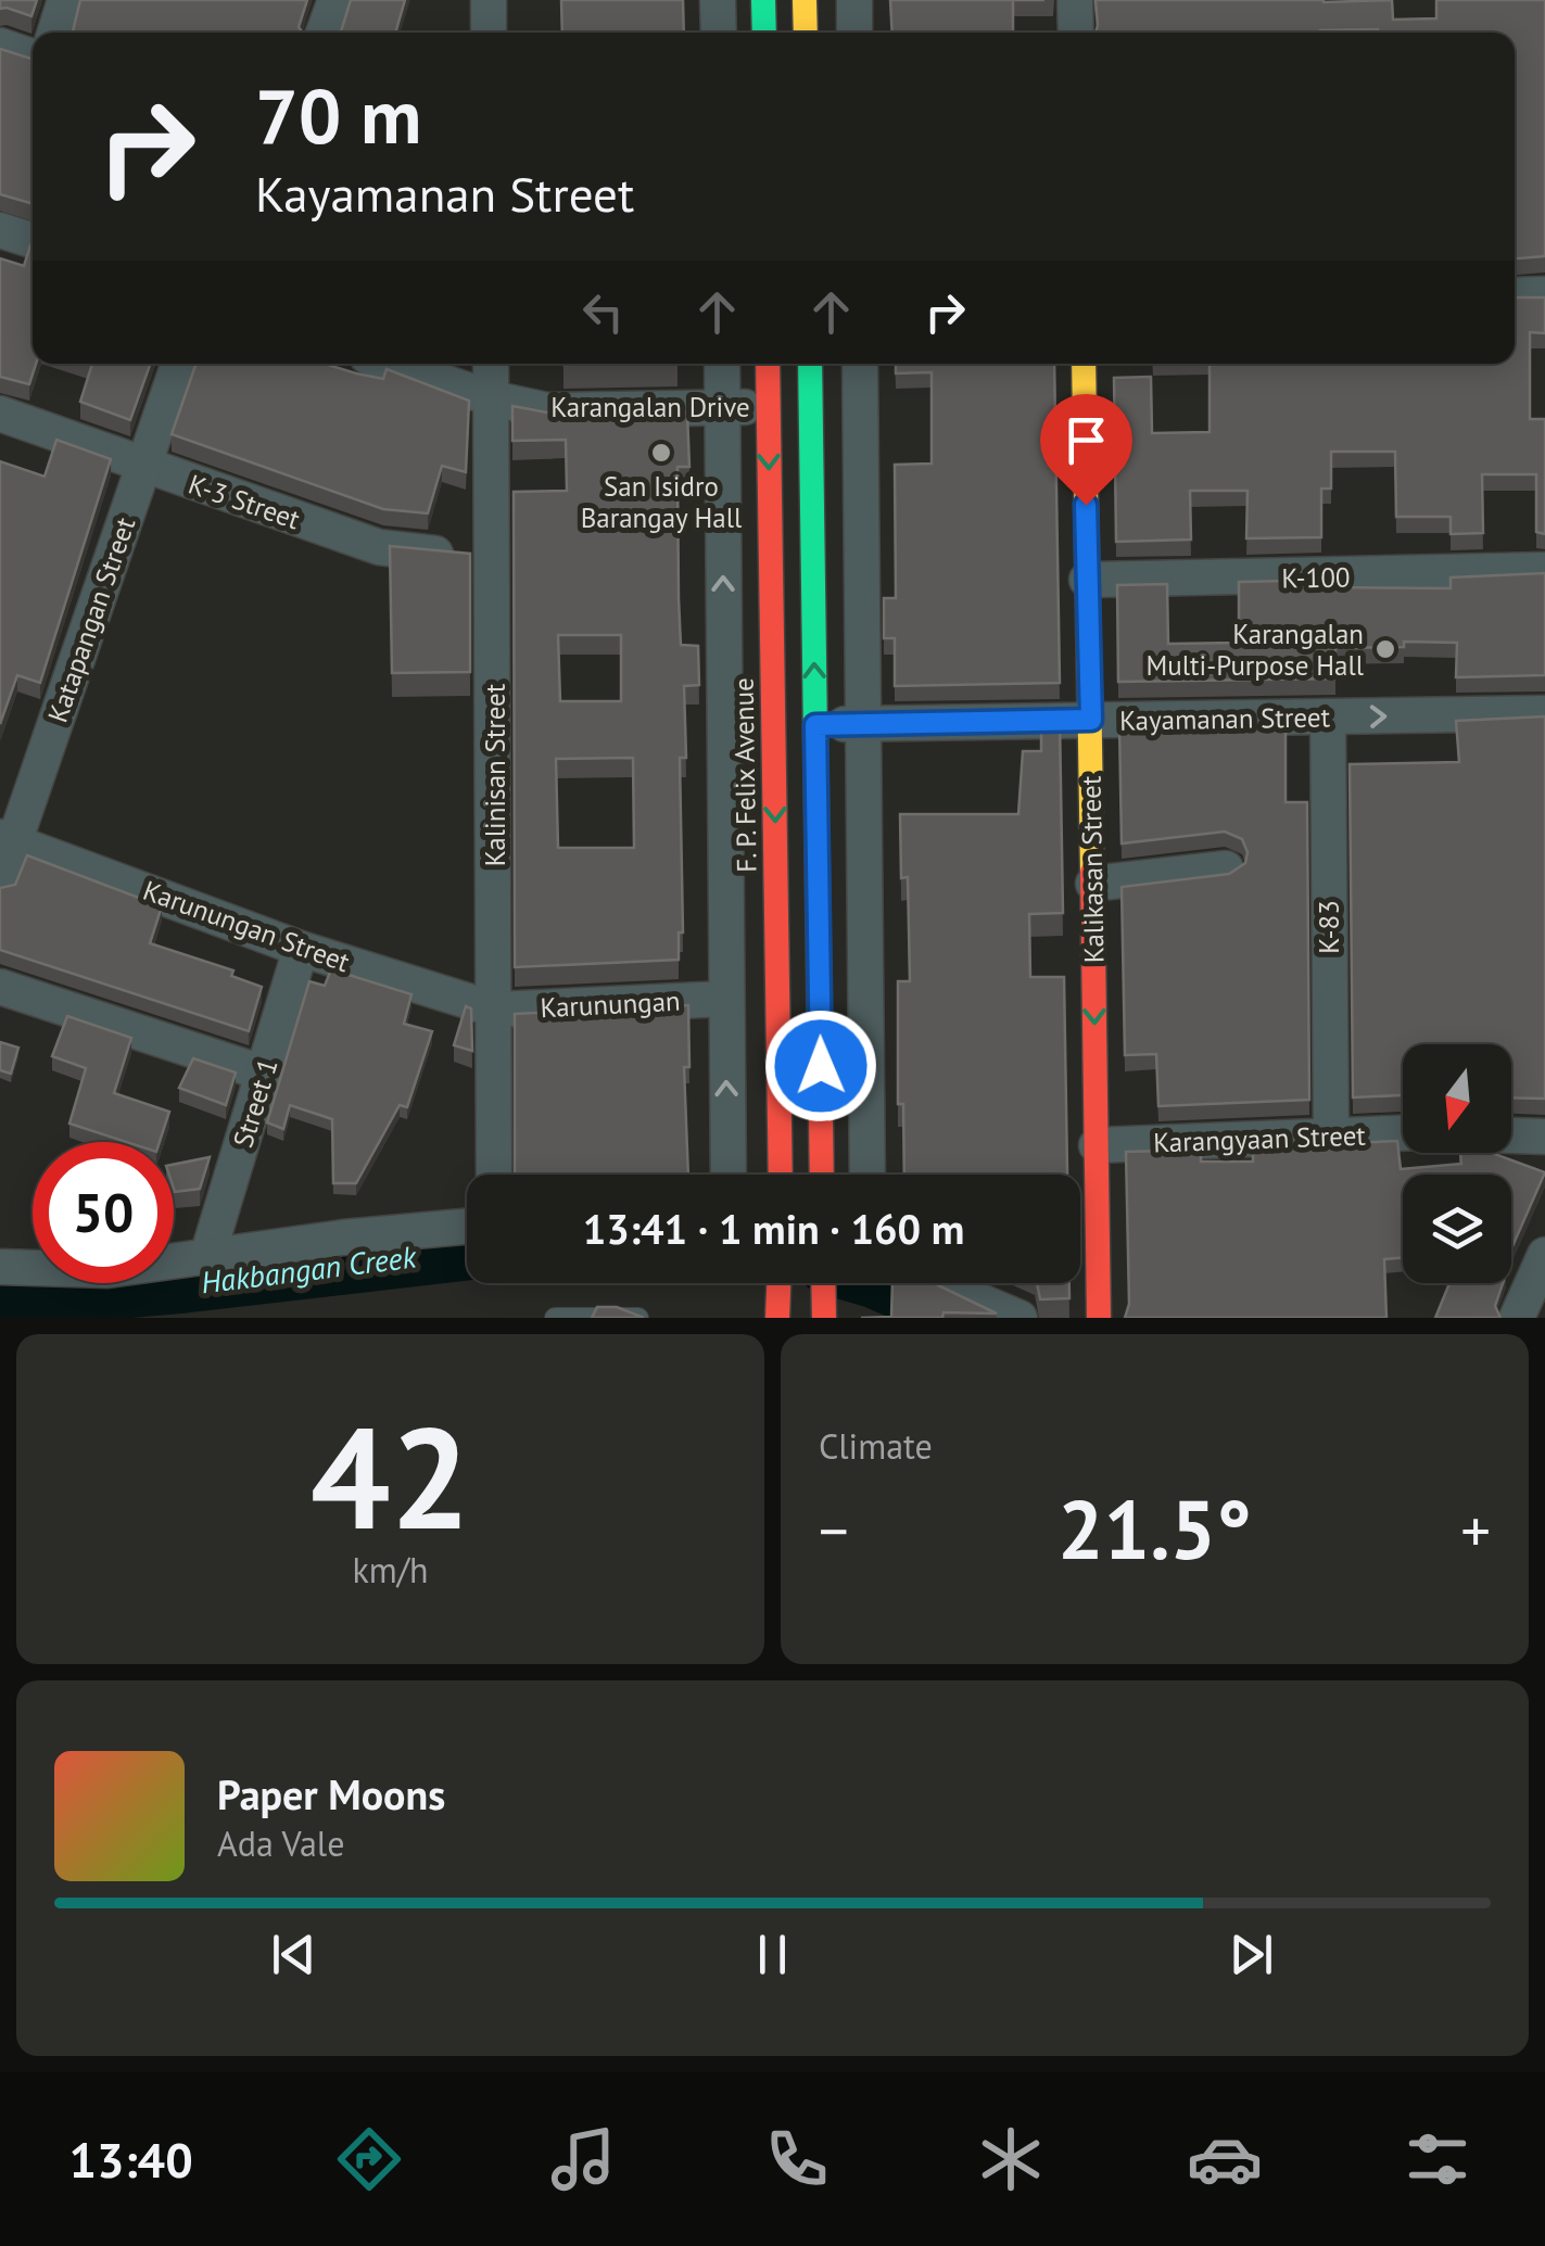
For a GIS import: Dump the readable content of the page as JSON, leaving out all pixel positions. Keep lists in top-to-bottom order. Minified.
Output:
{"streets":{"main road":["F. P. Felix Avenue","Kalikasan Street"],"street":["Karangalan Drive","K-3 Street","K-100","Katapangan Street","Kayamanan Street","Kalinisan Street","Karunungan Street","K-83","Karunungan","Street 1","Karangyaan Street"]},"crossings":[["Karangalan Drive","Kalinisan Street"],["Karangalan Drive","F. P. Felix Avenue"],["K-3 Street","Katapangan Street"],["K-3 Street","Kalinisan Street"],["K-100","Kalikasan Street"],["Katapangan Street","Karunungan Street"],["Kayamanan Street","F. P. Felix Avenue"],["Kayamanan Street","Kalikasan Street"],["Kayamanan Street","K-83"],["Kalinisan Street","Karunungan Street"],["Kalinisan Street","Karunungan"],["Kalikasan Street","Karangyaan Street"],["Karunungan Street","Karunungan"],["Karunungan Street","Street 1"],["K-83","Karangyaan Street"]],"water":["Hakbangan Creek"],"places":["San Isidro Barangay Hall","Karangalan Multi-Purpose Hall"],"north":"bottom","page":{"turn":["70 m","Kayamanan Street"],"limit":"50","trip":"13:41 · 1 min · 160 m","tile":[["42","km/h"],"Climate"],"heat":["−","21.5°","+"],"song":["Paper Moons","Ada Vale"],"tabs":"13:40"}}
